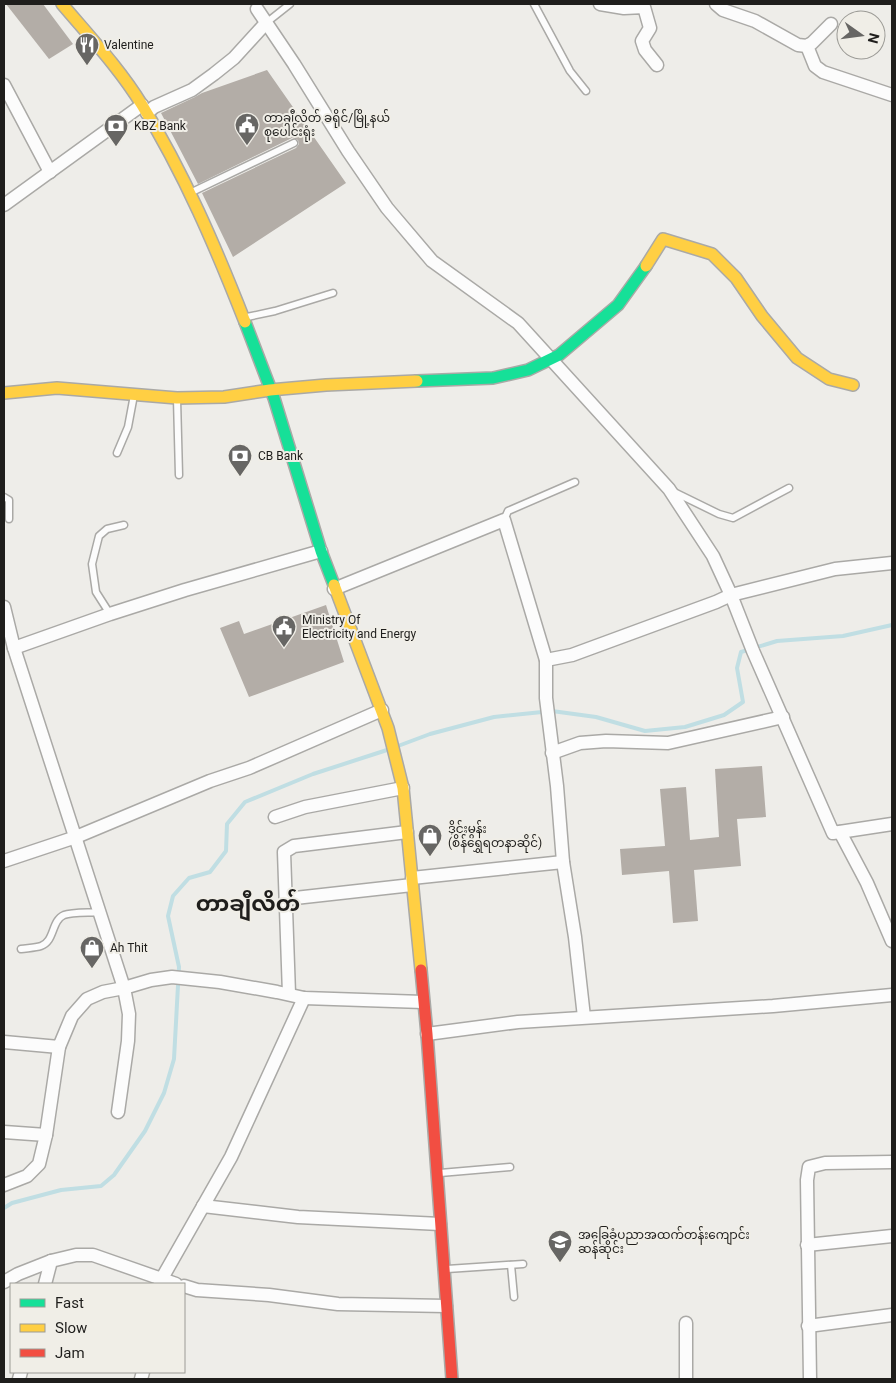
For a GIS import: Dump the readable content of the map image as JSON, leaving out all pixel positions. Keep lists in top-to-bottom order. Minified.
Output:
{"districts":["တာချီလိတ်"],"places":{"restaurant":["Valentine"],"public building":["တာချီလိတ် ခရိုင်/မြို့နယ် စုပေါင်းရုံး","Ministry Of Electricity and Energy"],"bank":["KBZ Bank","CB Bank"],"shop":["ဒိုင်းမွန်း (စိန်ရွှေရတနာဆိုင်)","Ah Thit"],"school or university":["အခြေခံပညာအထက်တန်းကျောင်း ဆန်ဆိုင်း"]},"legend":["Fast","Slow","Jam"],"north":"right"}
